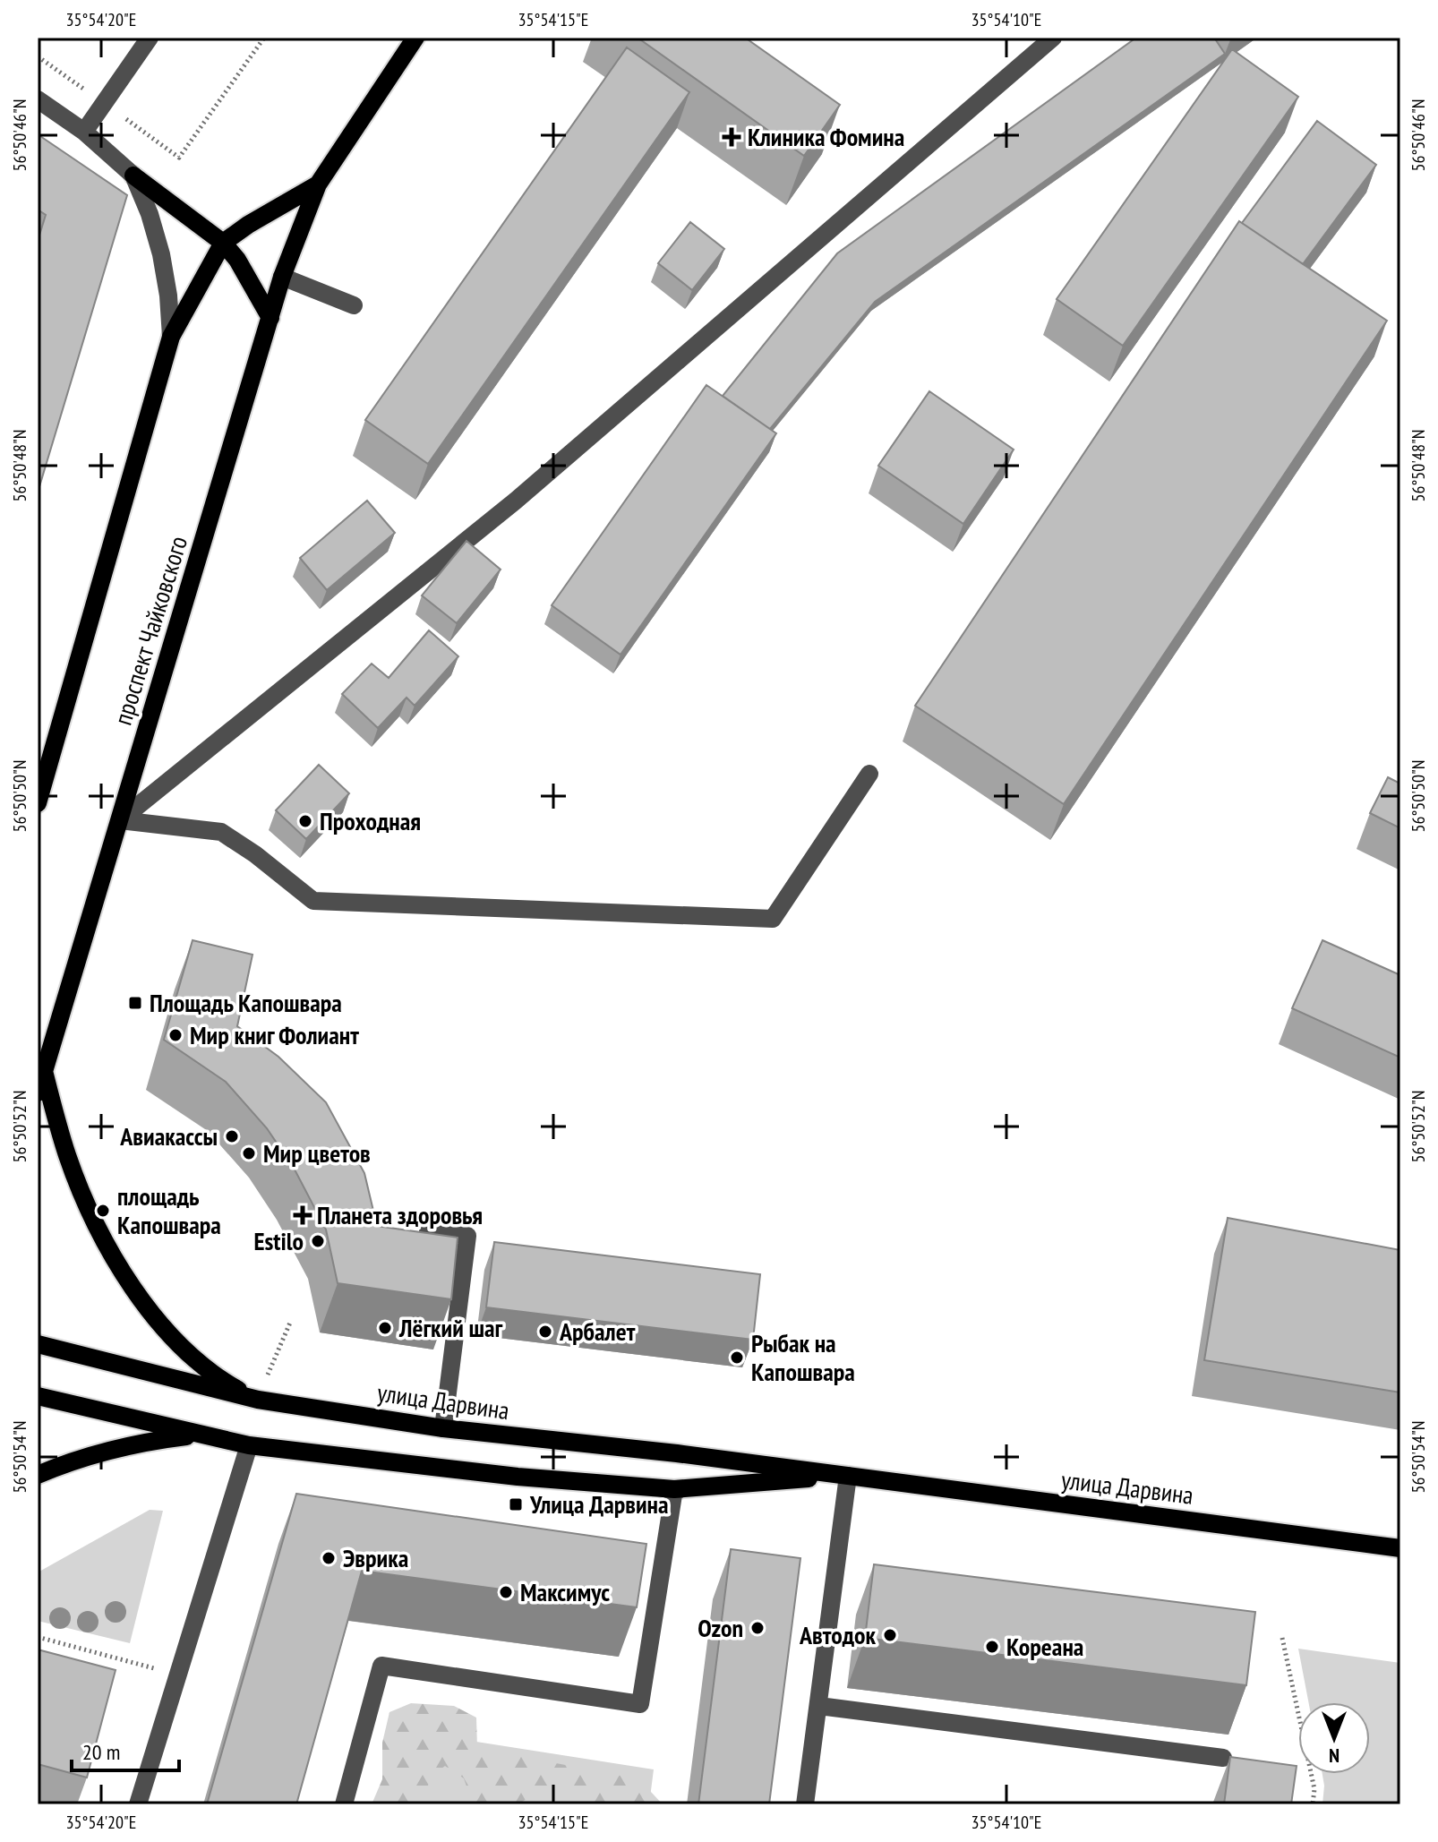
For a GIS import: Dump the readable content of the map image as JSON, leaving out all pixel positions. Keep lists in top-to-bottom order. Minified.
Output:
{"streets":{"main road":["проспект Чайковского","улица Дарвина"]},"places":{"health":["Клиника Фомина","Планета здоровья"],"other":["Проходная","Мир книг Фолиант","Авиакассы","Мир цветов","площадь Капошвара","Estilo","Лёгкий шаг","Арбалет","Рыбак на Капошвара","Эврика","Максимус","Ozon","Автодок","Кореана"],"transit":["Площадь Капошвара","Улица Дарвина"]},"scale_bar":"20 m","north":"bottom","coordinates":["35°54'20\"E","35°54'15\"E","35°54'10\"E","56°50'46\"N","56°50'48\"N","56°50'50\"N","56°50'52\"N","56°50'54\"N"]}
